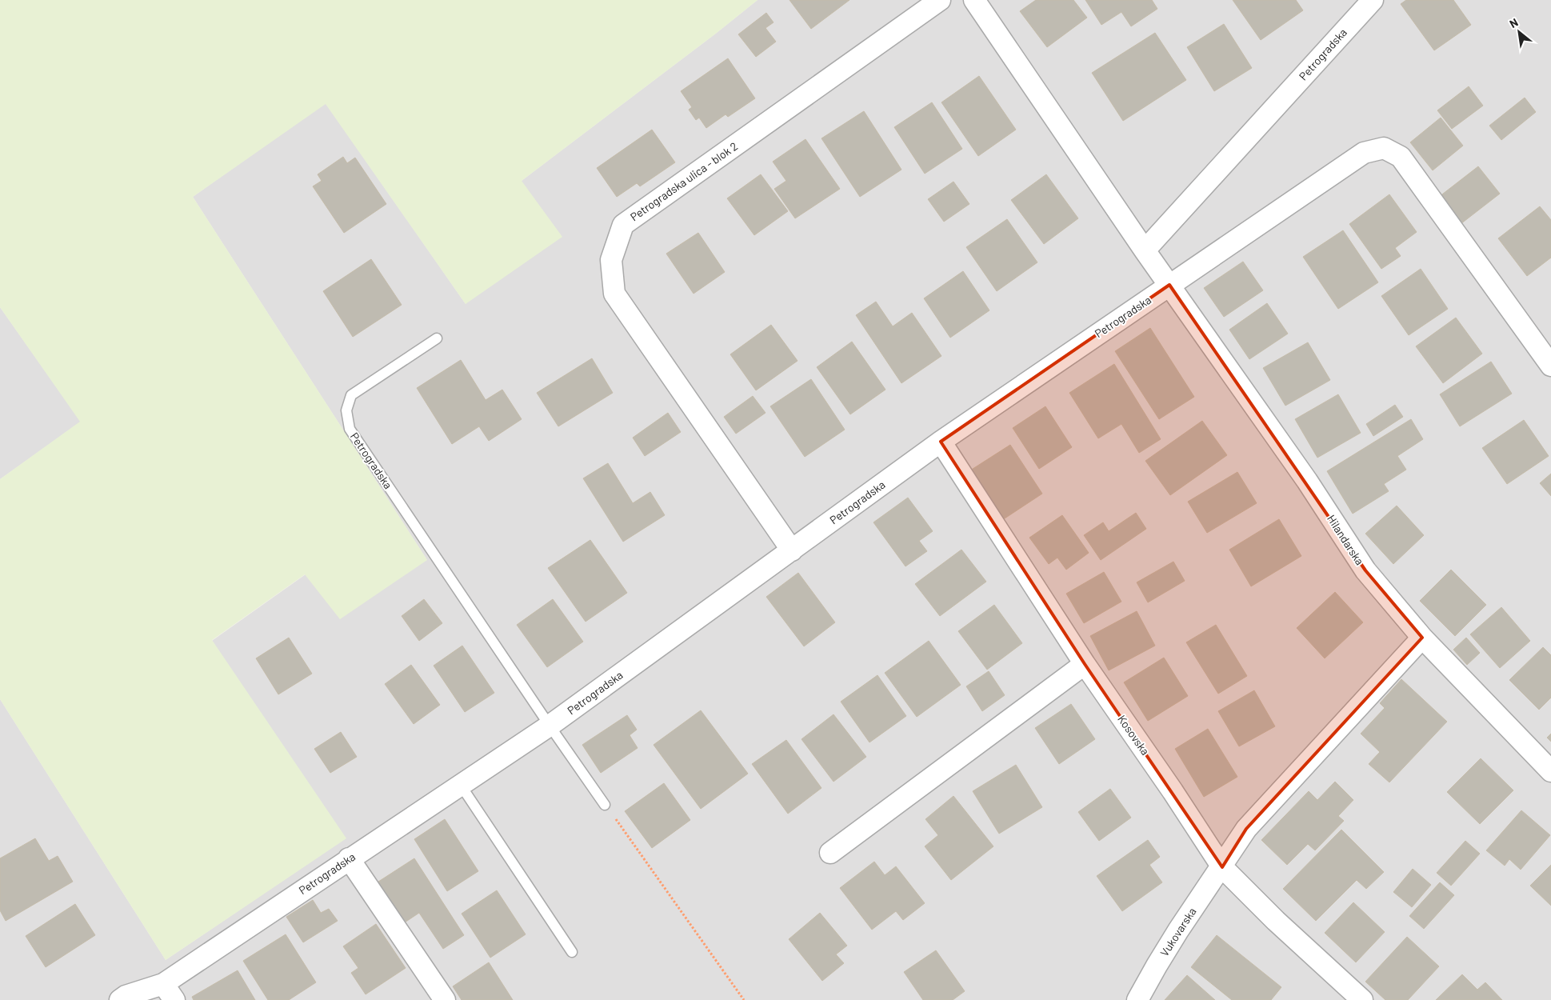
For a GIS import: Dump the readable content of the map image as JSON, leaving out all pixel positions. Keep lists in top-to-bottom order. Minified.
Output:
{"streets":{"street":["Petrogradska","Petrogradska ulica - blok 2","Hilandarska","Kosovska","Vukovarska"]},"crossings":[["Petrogradska","Petrogradska ulica - blok 2"],["Petrogradska","Hilandarska"],["Petrogradska","Kosovska"],["Hilandarska","Vukovarska"],["Kosovska","Vukovarska"]],"north":"top left"}
